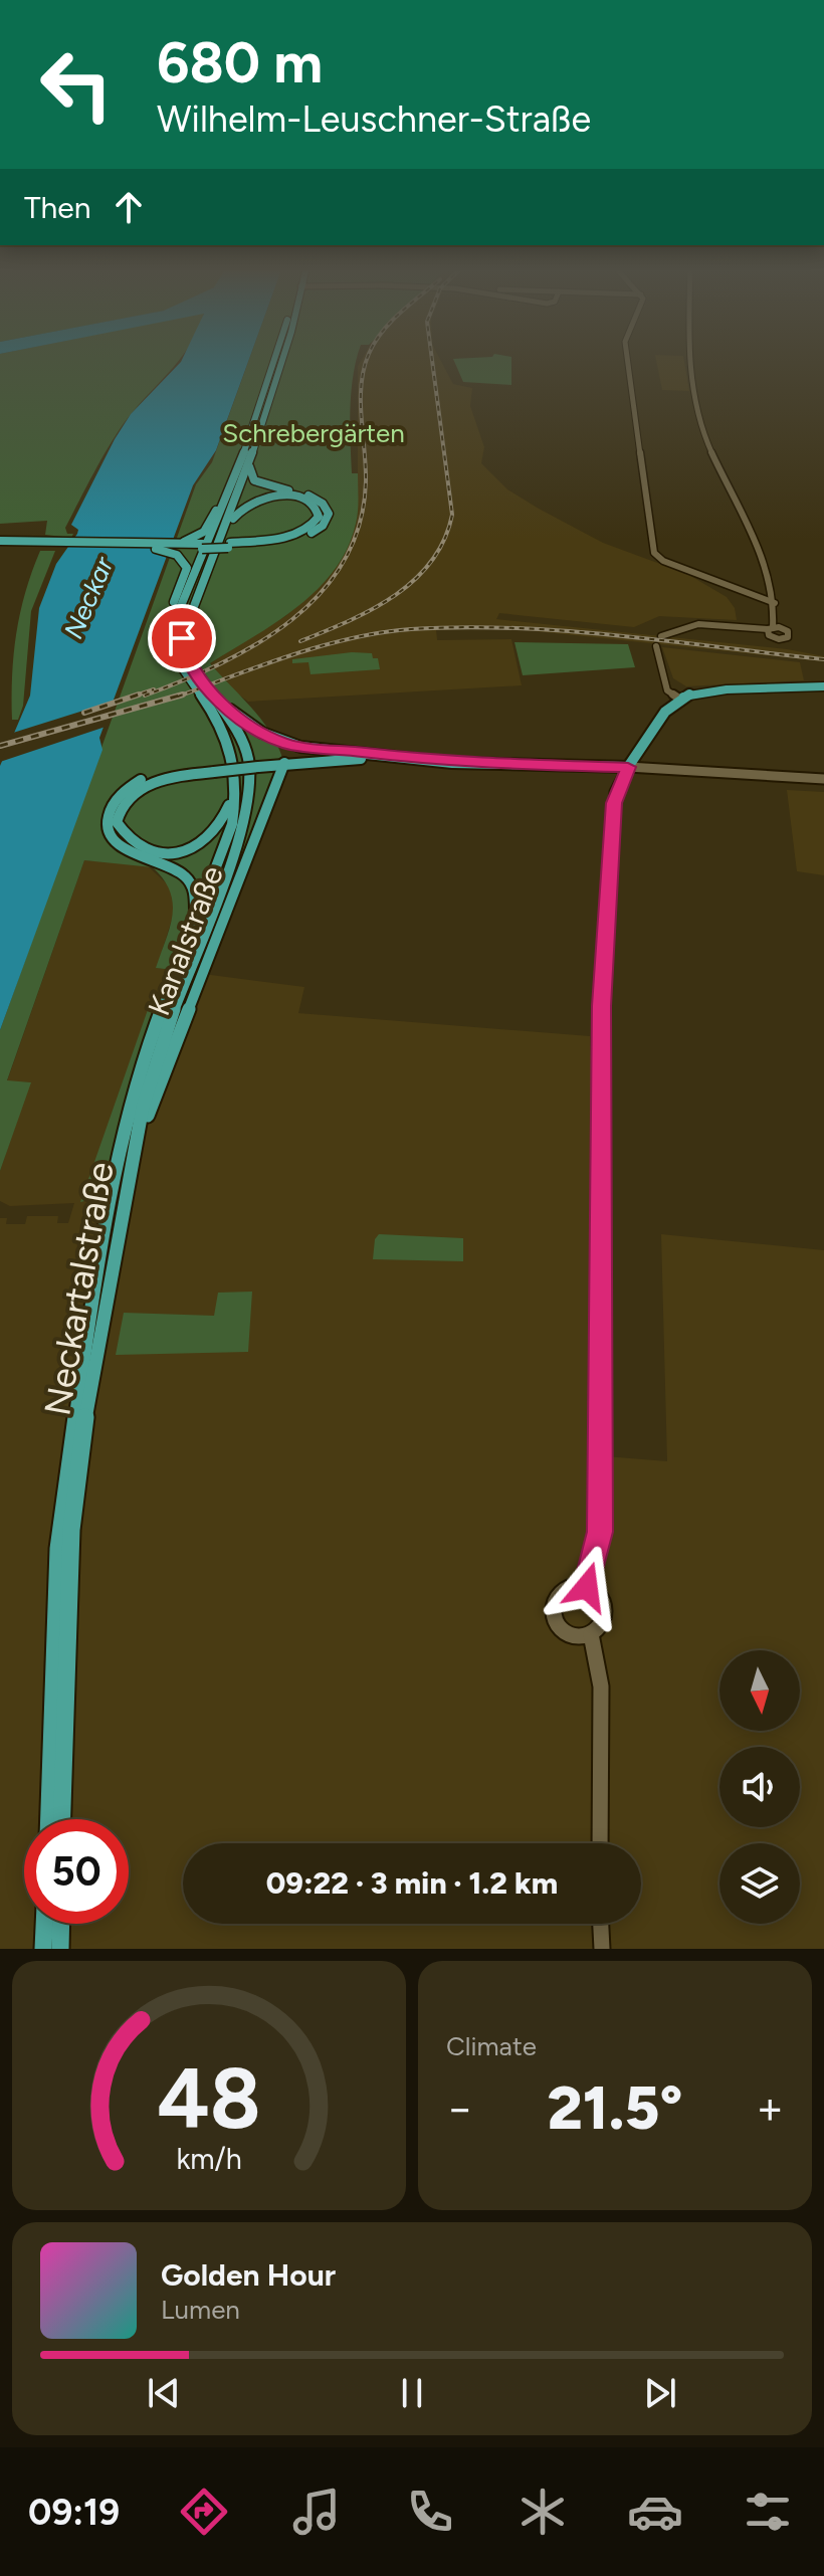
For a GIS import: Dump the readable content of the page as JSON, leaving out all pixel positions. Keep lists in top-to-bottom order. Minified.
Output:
{"streets":{"main road":["Kanalstraße","Neckartalstraße"]},"crossings":[["Kanalstraße","Neckartalstraße"]],"water":["Neckar"],"parks":["Schrebergärten"],"north":"bottom","page":{"turn":["680 m","Wilhelm-Leuschner-Straße"],"then":"Then","limit":"50","trip":"09:22 · 3 min · 1.2 km","tile":"Climate","heat":["−","21.5°","+"],"song":["Golden Hour","Lumen"],"tabs":"09:19","gauge":["48","km/h"]}}
